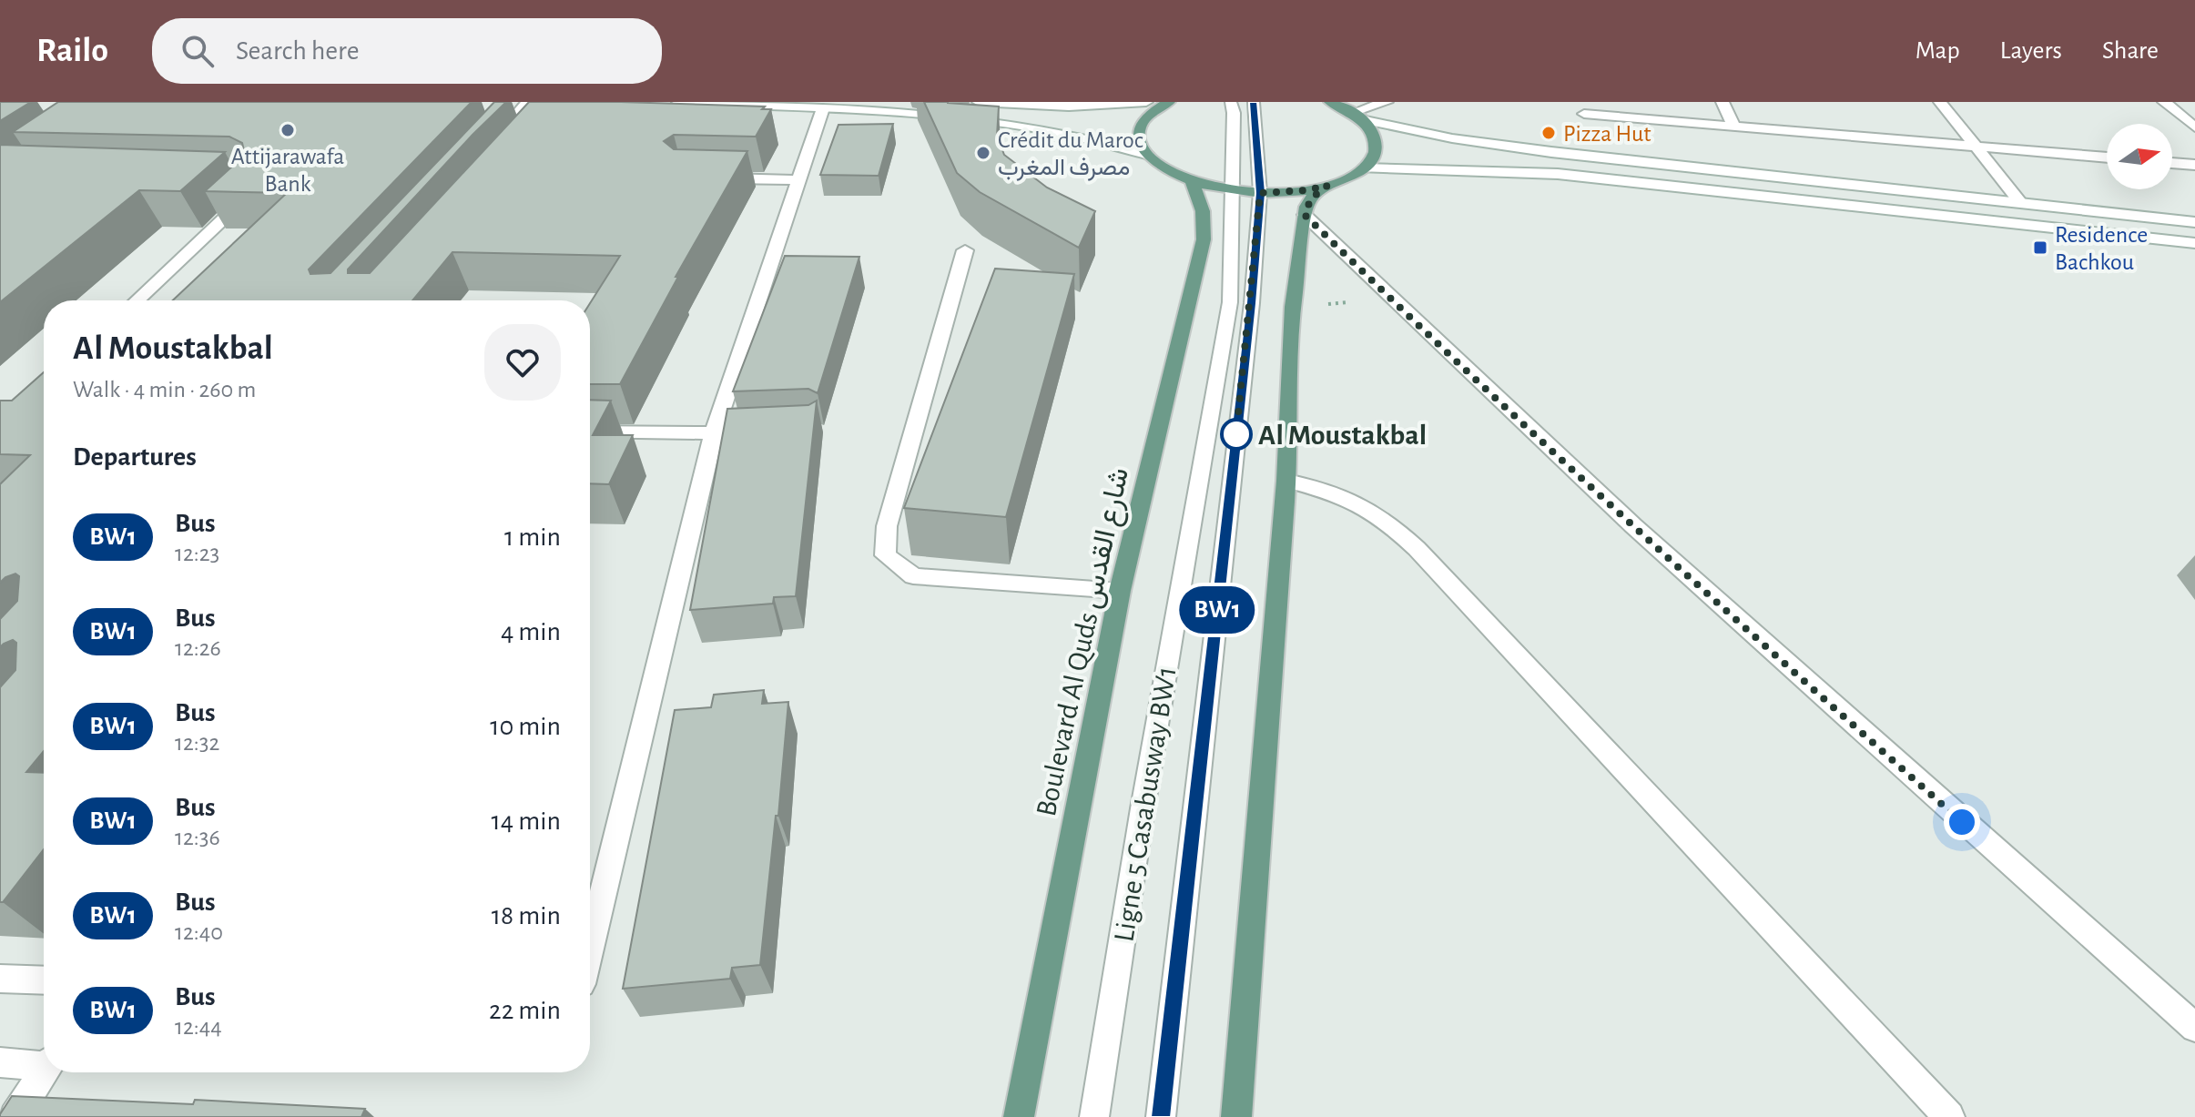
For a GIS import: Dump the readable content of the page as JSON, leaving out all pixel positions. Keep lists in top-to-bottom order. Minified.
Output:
{"streets":{"main road":["Boulevard Al Quds شارع القدس"],"lane":["Ligne 5 Casabusway BW1"]},"places":{"other":["Attijarawafa Bank","Pizza Hut","Crédit du Maroc مصرف المغرب","Al Moustakbal"],"transit":["Residence Bachkou"]},"lines":["bus line BW1"],"north":"right","page":{"header":"Railo","search":"Search here","nav":["Map","Layers","Share"],"on_map":"BW1","heading":[["Al Moustakbal","Walk · 4 min · 260 m"],"Departures"],"list":[{"mark":"BW1","name":"Bus","note":"12:23","value":"1 min"},{"mark":"BW1","name":"Bus","note":"12:26","value":"4 min"},{"mark":"BW1","name":"Bus","note":"12:32","value":"10 min"},{"mark":"BW1","name":"Bus","note":"12:36","value":"14 min"},{"mark":"BW1","name":"Bus","note":"12:40","value":"18 min"},{"mark":"BW1","name":"Bus","note":"12:44","value":"22 min"}]}}
